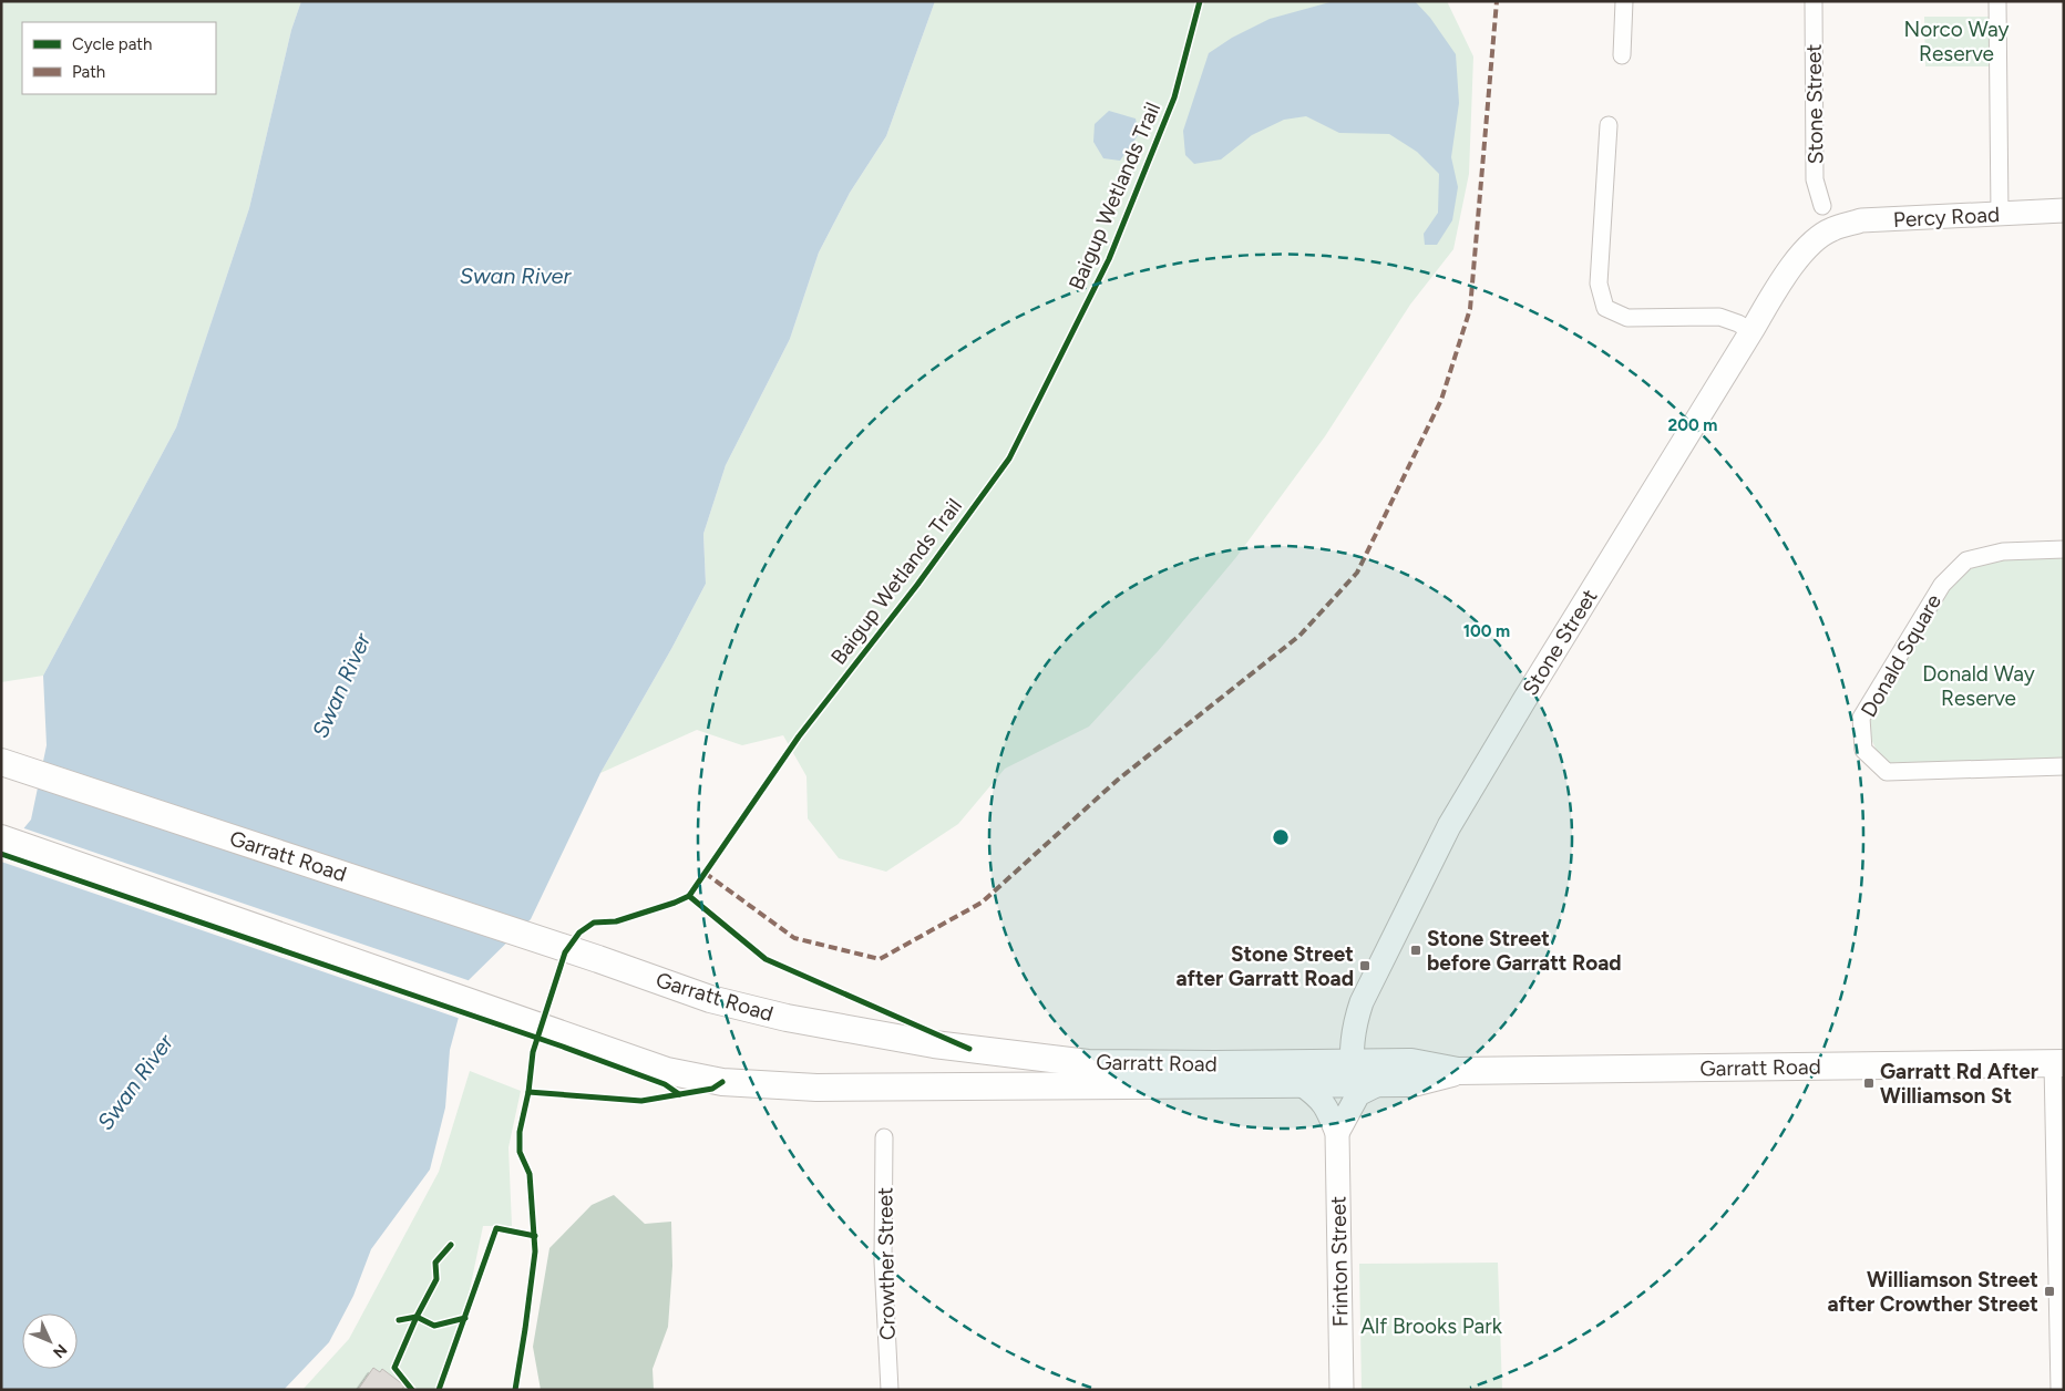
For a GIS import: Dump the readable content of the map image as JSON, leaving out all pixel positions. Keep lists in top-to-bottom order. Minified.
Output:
{"streets":{"main road":["Garratt Road"],"street":["Stone Street","Percy Road","Donald Square","Frinton Street","Crowther Street"],"cycle path":["Baigup Wetlands Trail"]},"crossings":[["Stone Street","Percy Road"],["Stone Street","Garratt Road"],["Garratt Road","Frinton Street"]],"water":["Swan River"],"parks":["Norco Way Reserve","Donald Way Reserve","Alf Brooks Park"],"places":{"transit":["Stone Street before Garratt Road","Stone Street after Garratt Road","Garratt Rd After Williamson St","Williamson Street after Crowther Street"]},"legend":["Cycle path","Path"],"north":"bottom right","rings":["200 m","100 m"]}
